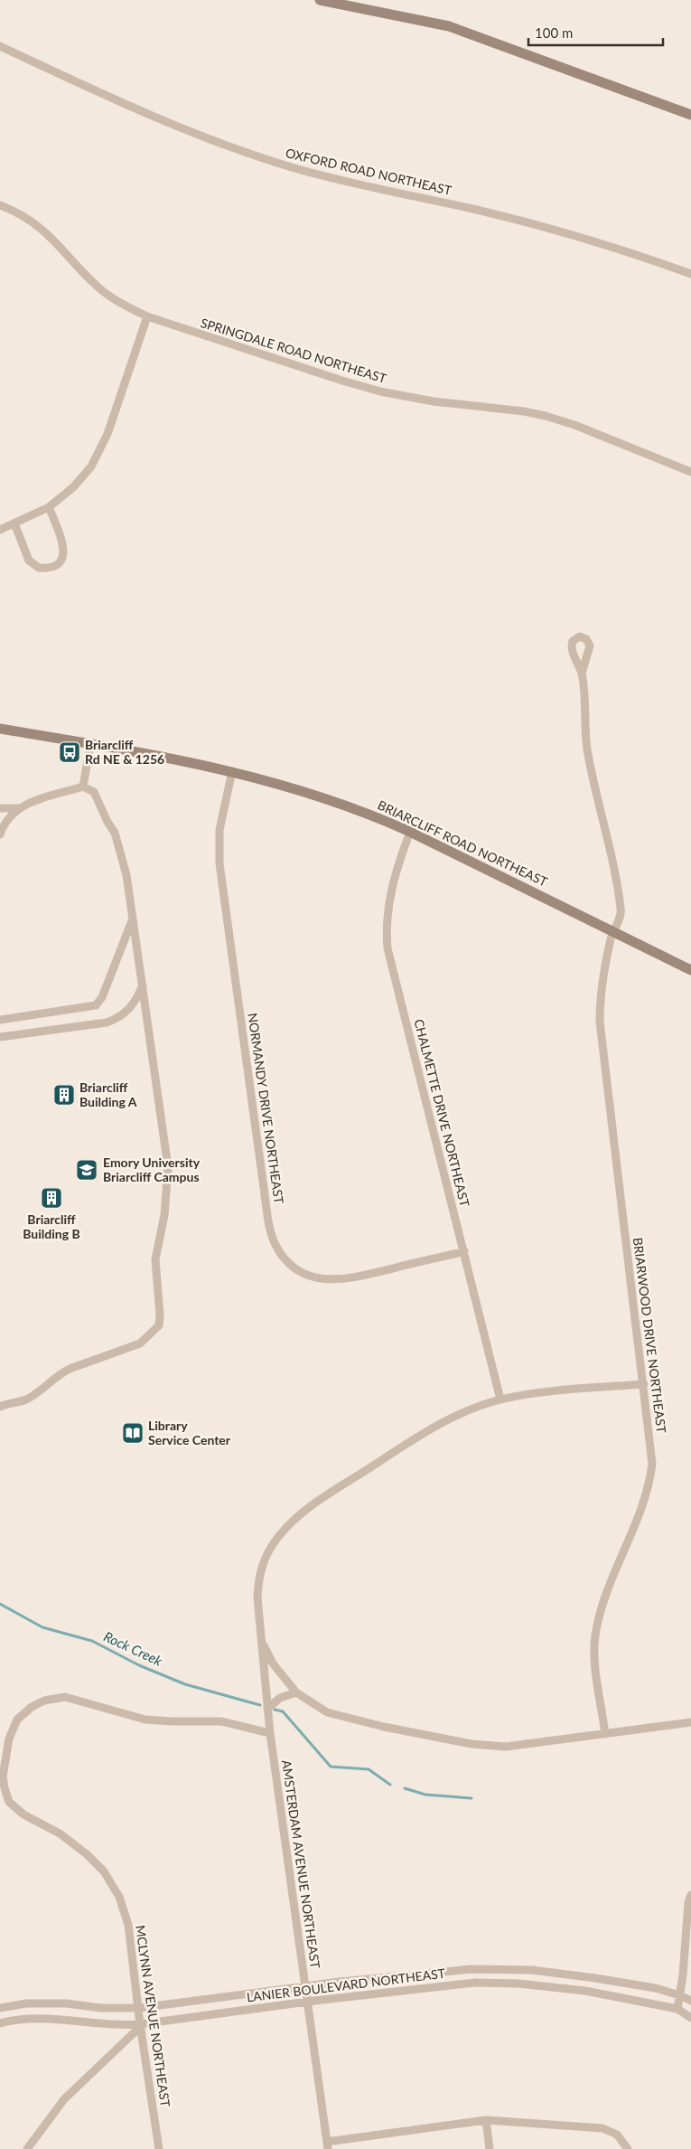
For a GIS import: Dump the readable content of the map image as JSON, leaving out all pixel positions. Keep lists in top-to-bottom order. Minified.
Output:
{"streets":{"main road":["BRIARCLIFF ROAD NORTHEAST"],"street":["OXFORD ROAD NORTHEAST","SPRINGDALE ROAD NORTHEAST","NORMANDY DRIVE NORTHEAST","CHALMETTE DRIVE NORTHEAST","BRIARWOOD DRIVE NORTHEAST","AMSTERDAM AVENUE NORTHEAST","LANIER BOULEVARD NORTHEAST","MCLYNN AVENUE NORTHEAST"]},"crossings":[["BRIARCLIFF ROAD NORTHEAST","NORMANDY DRIVE NORTHEAST"],["BRIARCLIFF ROAD NORTHEAST","CHALMETTE DRIVE NORTHEAST"],["BRIARCLIFF ROAD NORTHEAST","BRIARWOOD DRIVE NORTHEAST"],["NORMANDY DRIVE NORTHEAST","CHALMETTE DRIVE NORTHEAST"],["CHALMETTE DRIVE NORTHEAST","AMSTERDAM AVENUE NORTHEAST"],["BRIARWOOD DRIVE NORTHEAST","AMSTERDAM AVENUE NORTHEAST"],["AMSTERDAM AVENUE NORTHEAST","LANIER BOULEVARD NORTHEAST"],["AMSTERDAM AVENUE NORTHEAST","MCLYNN AVENUE NORTHEAST"],["LANIER BOULEVARD NORTHEAST","MCLYNN AVENUE NORTHEAST"]],"water":["Rock Creek"],"places":{"bus stop":["Briarcliff Rd NE & 1256"],"building":["Briarcliff Building A","Briarcliff Building B"],"school or university":["Emory University Briarcliff Campus"],"library":["Library Service Center"]},"scale_bar":"100 m"}
